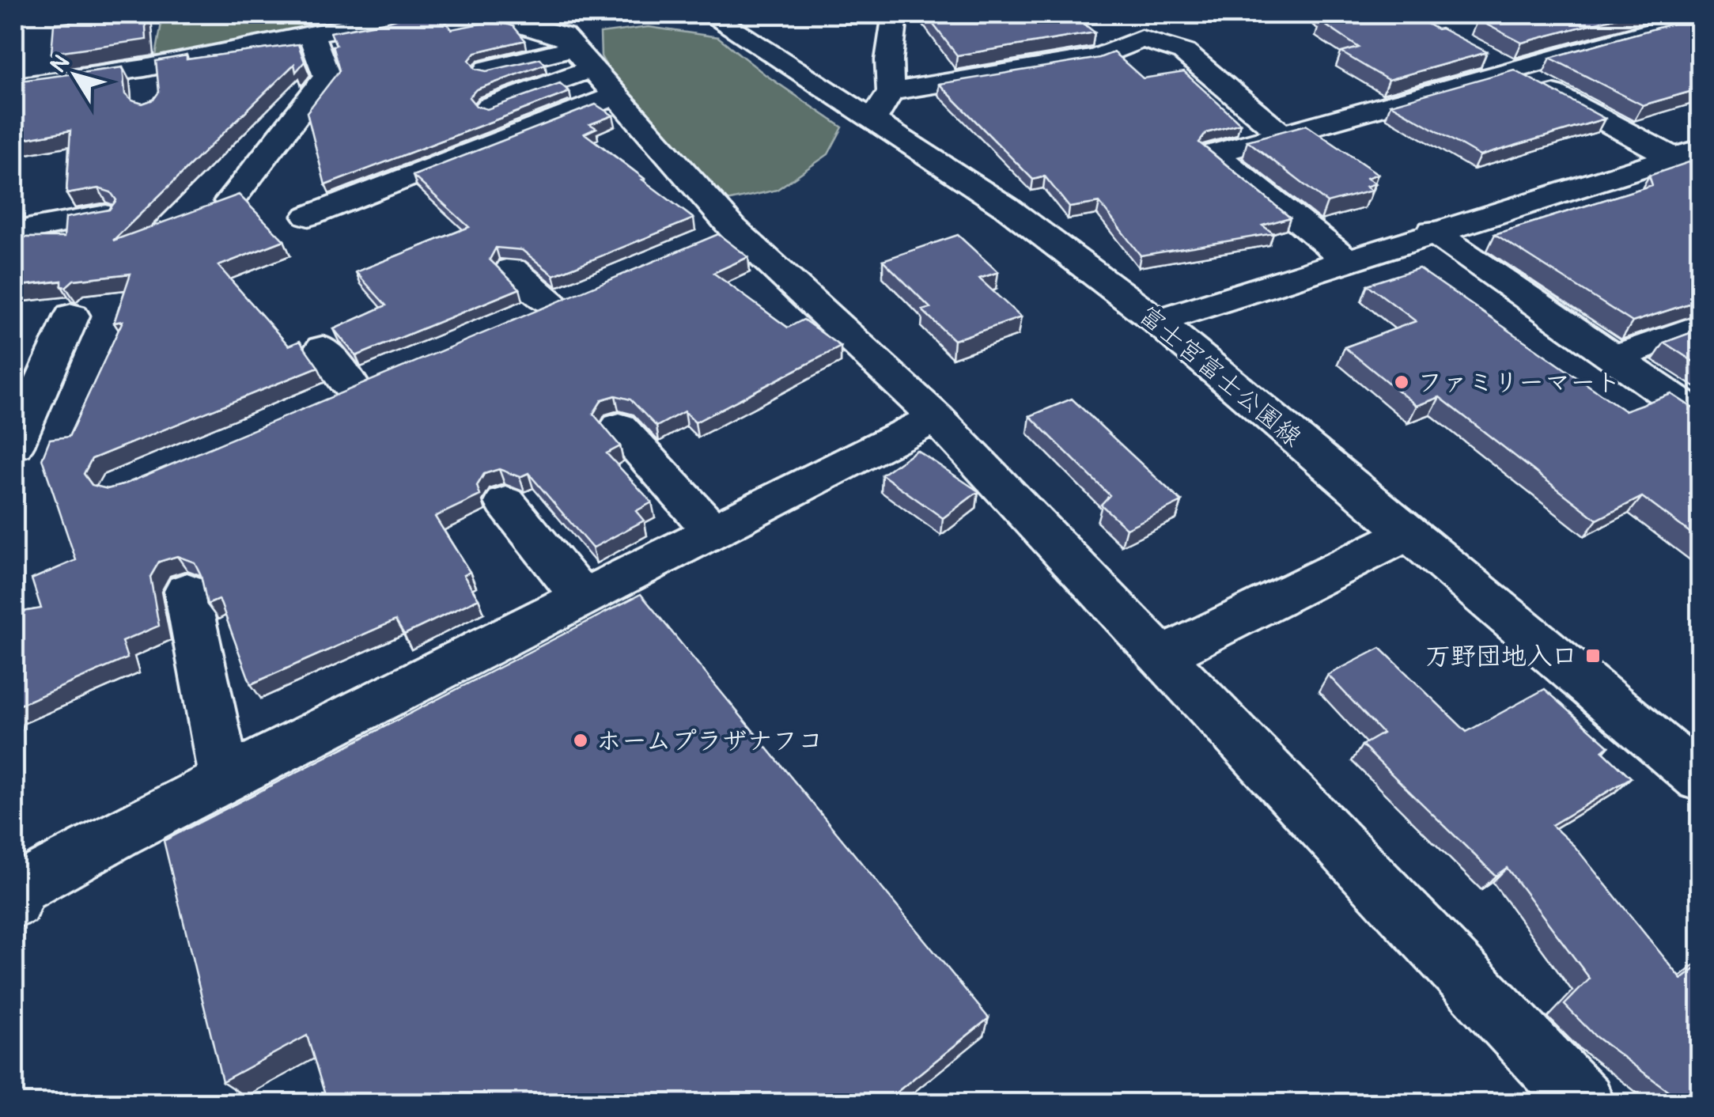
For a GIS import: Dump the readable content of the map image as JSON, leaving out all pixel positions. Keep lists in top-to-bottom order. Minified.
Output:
{"streets":{"street":["富士宮富士公園線"]},"places":{"other":["ファミリーマート","ホームプラザナフコ"],"transit":["万野団地入口"]},"north":"top left"}
